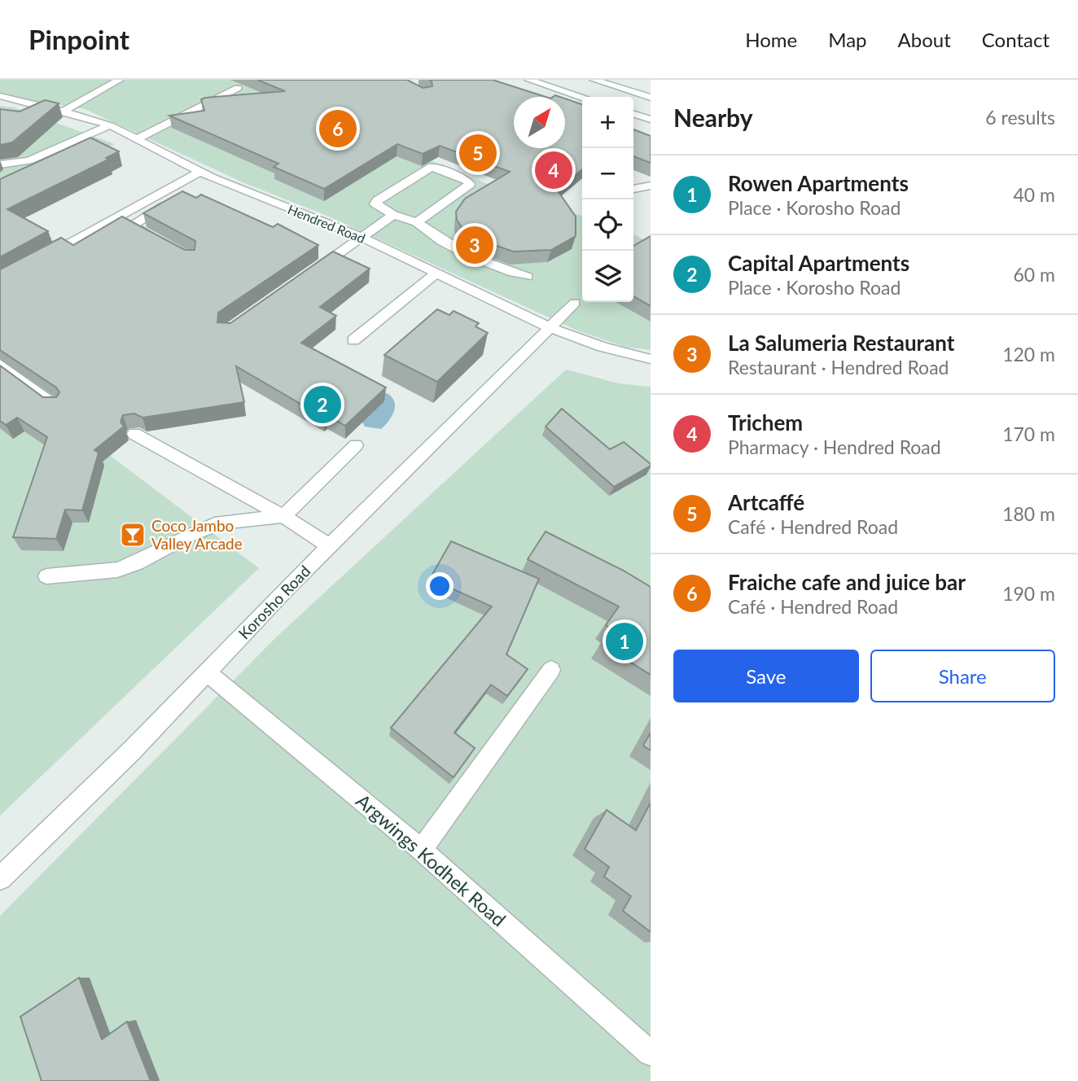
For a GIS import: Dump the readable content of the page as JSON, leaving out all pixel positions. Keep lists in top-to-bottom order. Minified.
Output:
{"streets":{"street":["Hendred Road","Korosho Road","Argwings Kodhek Road"]},"crossings":[["Hendred Road","Korosho Road"],["Korosho Road","Argwings Kodhek Road"]],"places":{"bar":["Coco Jambo Valley Arcade"]},"north":"top right","page":{"header":"Pinpoint","nav":["Home","Map","About","Contact"],"heading":["Nearby","6 results"],"map_buttons":["+","−"],"pins":["6","5","4","3","2","1"],"list":[{"mark":"1","name":"Rowen Apartments","note":"Place · Korosho Road","value":"40 m"},{"mark":"2","name":"Capital Apartments","note":"Place · Korosho Road","value":"60 m"},{"mark":"3","name":"La Salumeria Restaurant","note":"Restaurant · Hendred Road","value":"120 m"},{"mark":"4","name":"Trichem","note":"Pharmacy · Hendred Road","value":"170 m"},{"mark":"5","name":"Artcaffé","note":"Café · Hendred Road","value":"180 m"},{"mark":"6","name":"Fraiche cafe and juice bar","note":"Café · Hendred Road","value":"190 m"}],"buttons":["Save","Share"]}}
